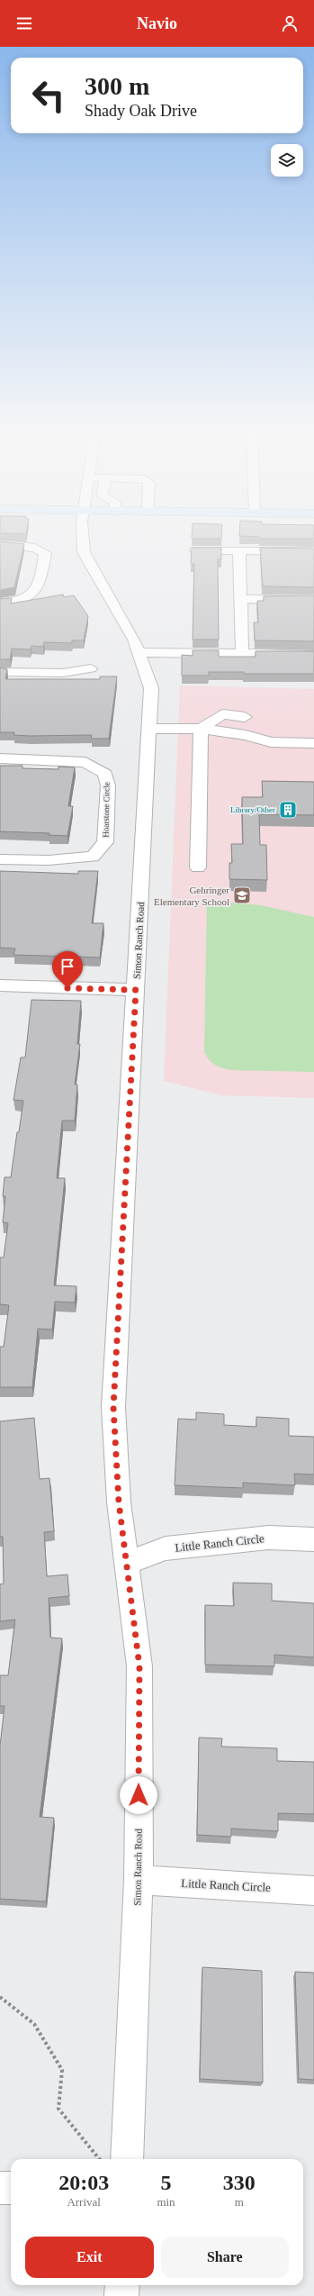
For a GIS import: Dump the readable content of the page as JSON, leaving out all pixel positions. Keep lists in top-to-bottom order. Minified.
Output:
{"streets":{"street":["Hoarstone Circle","Simon Ranch Road","Little Ranch Circle"]},"crossings":[["Simon Ranch Road","Little Ranch Circle"]],"places":{"building":["Library/Other"],"school or university":["Gehringer Elementary School"]},"page":{"header":"Navio","turn":["300 m","Shady Oak Drive"],"eta":["20:03","Arrival","5","min","330","m"],"buttons":["Exit","Share"]}}
